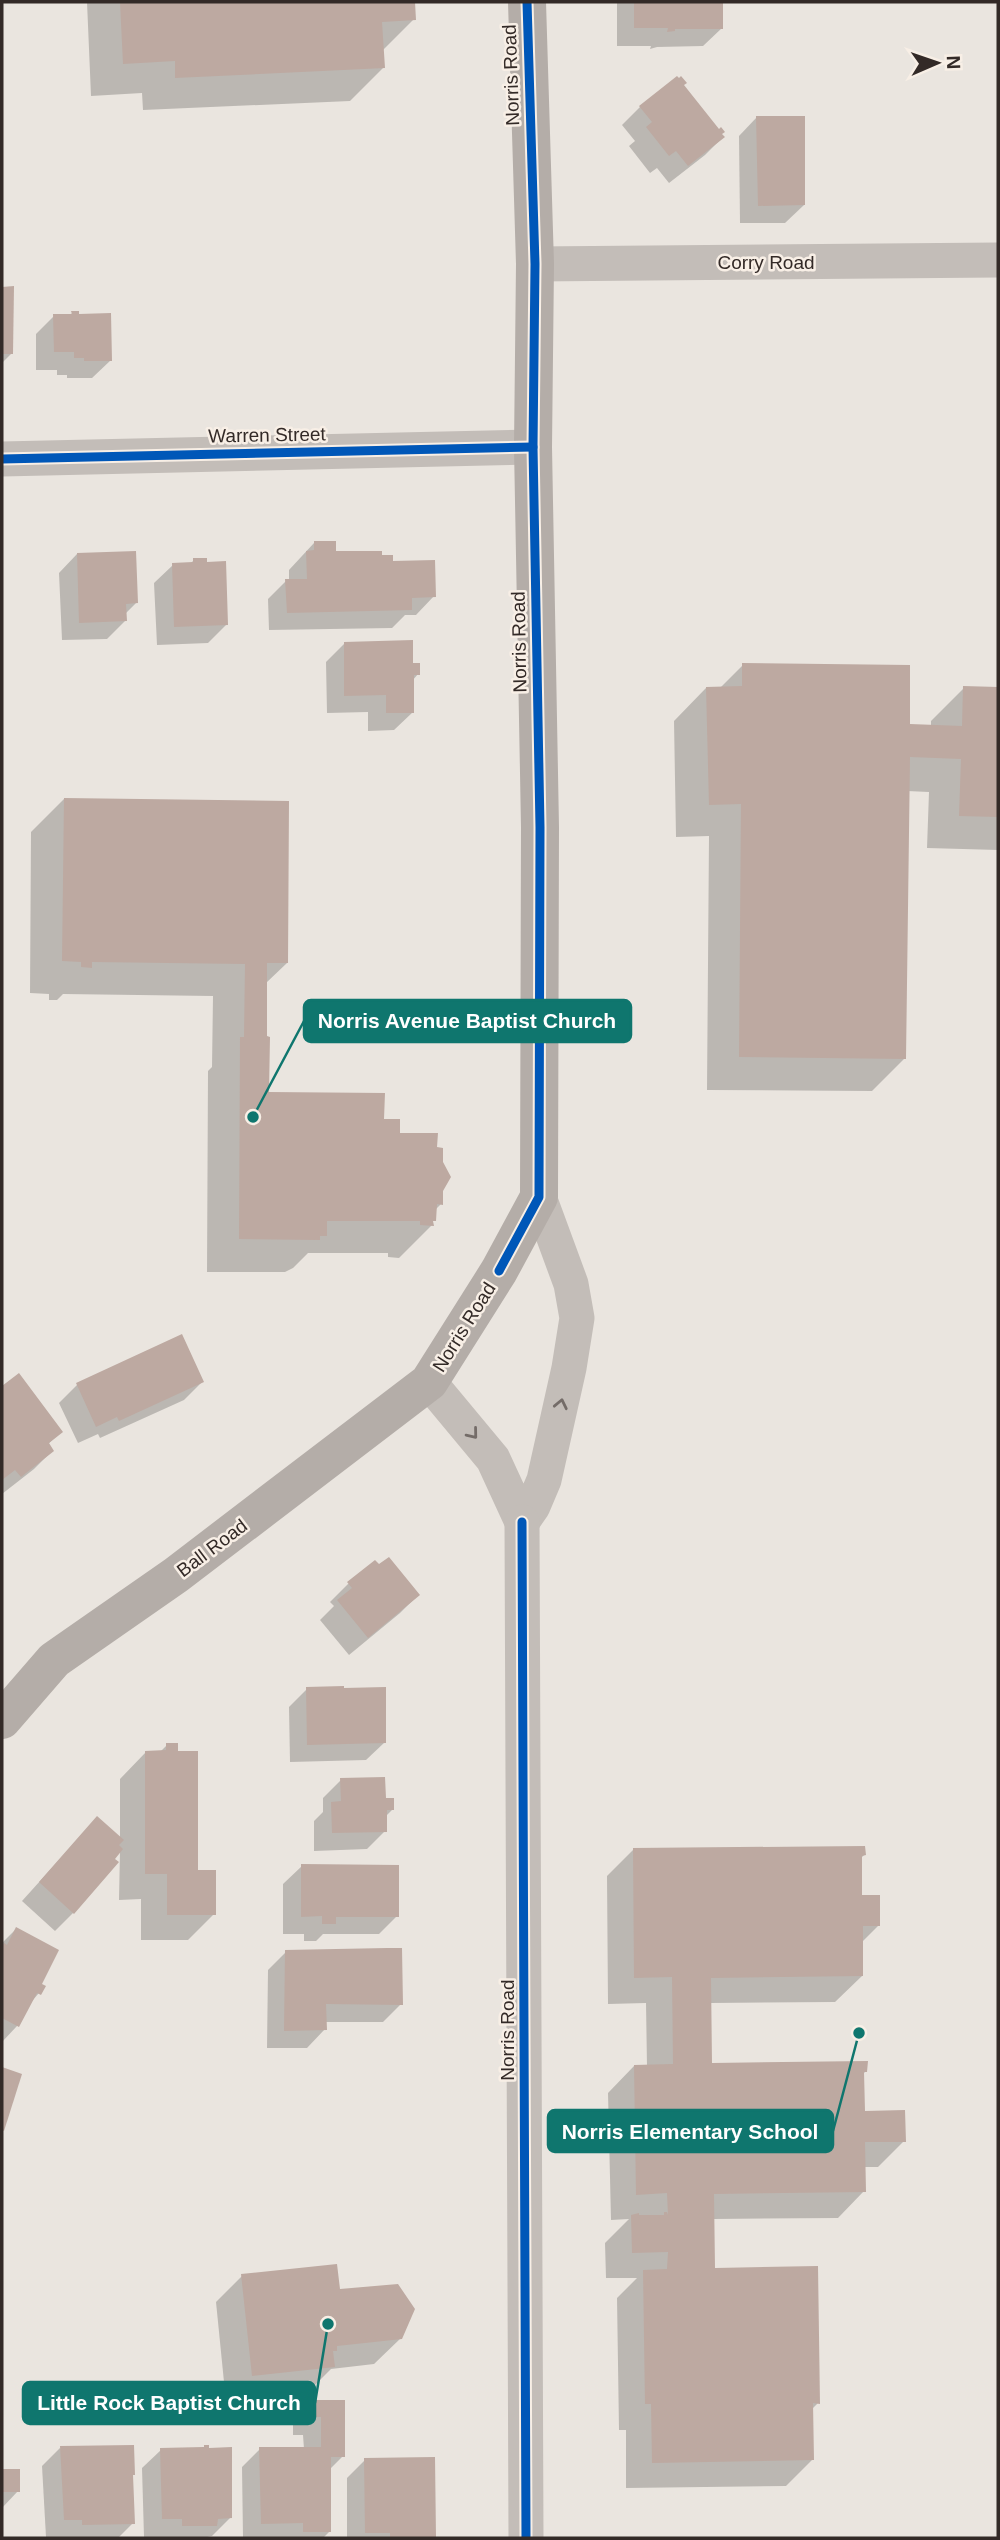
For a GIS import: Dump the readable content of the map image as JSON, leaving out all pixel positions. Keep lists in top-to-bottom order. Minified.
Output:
{"streets":{"main road":["Norris Road","Ball Road"],"street":["Corry Road","Warren Street"]},"crossings":[["Norris Road","Corry Road"],["Norris Road","Warren Street"],["Norris Road","Ball Road"]],"places":["Norris Avenue Baptist Church","Norris Elementary School","Little Rock Baptist Church"],"north":"right"}
